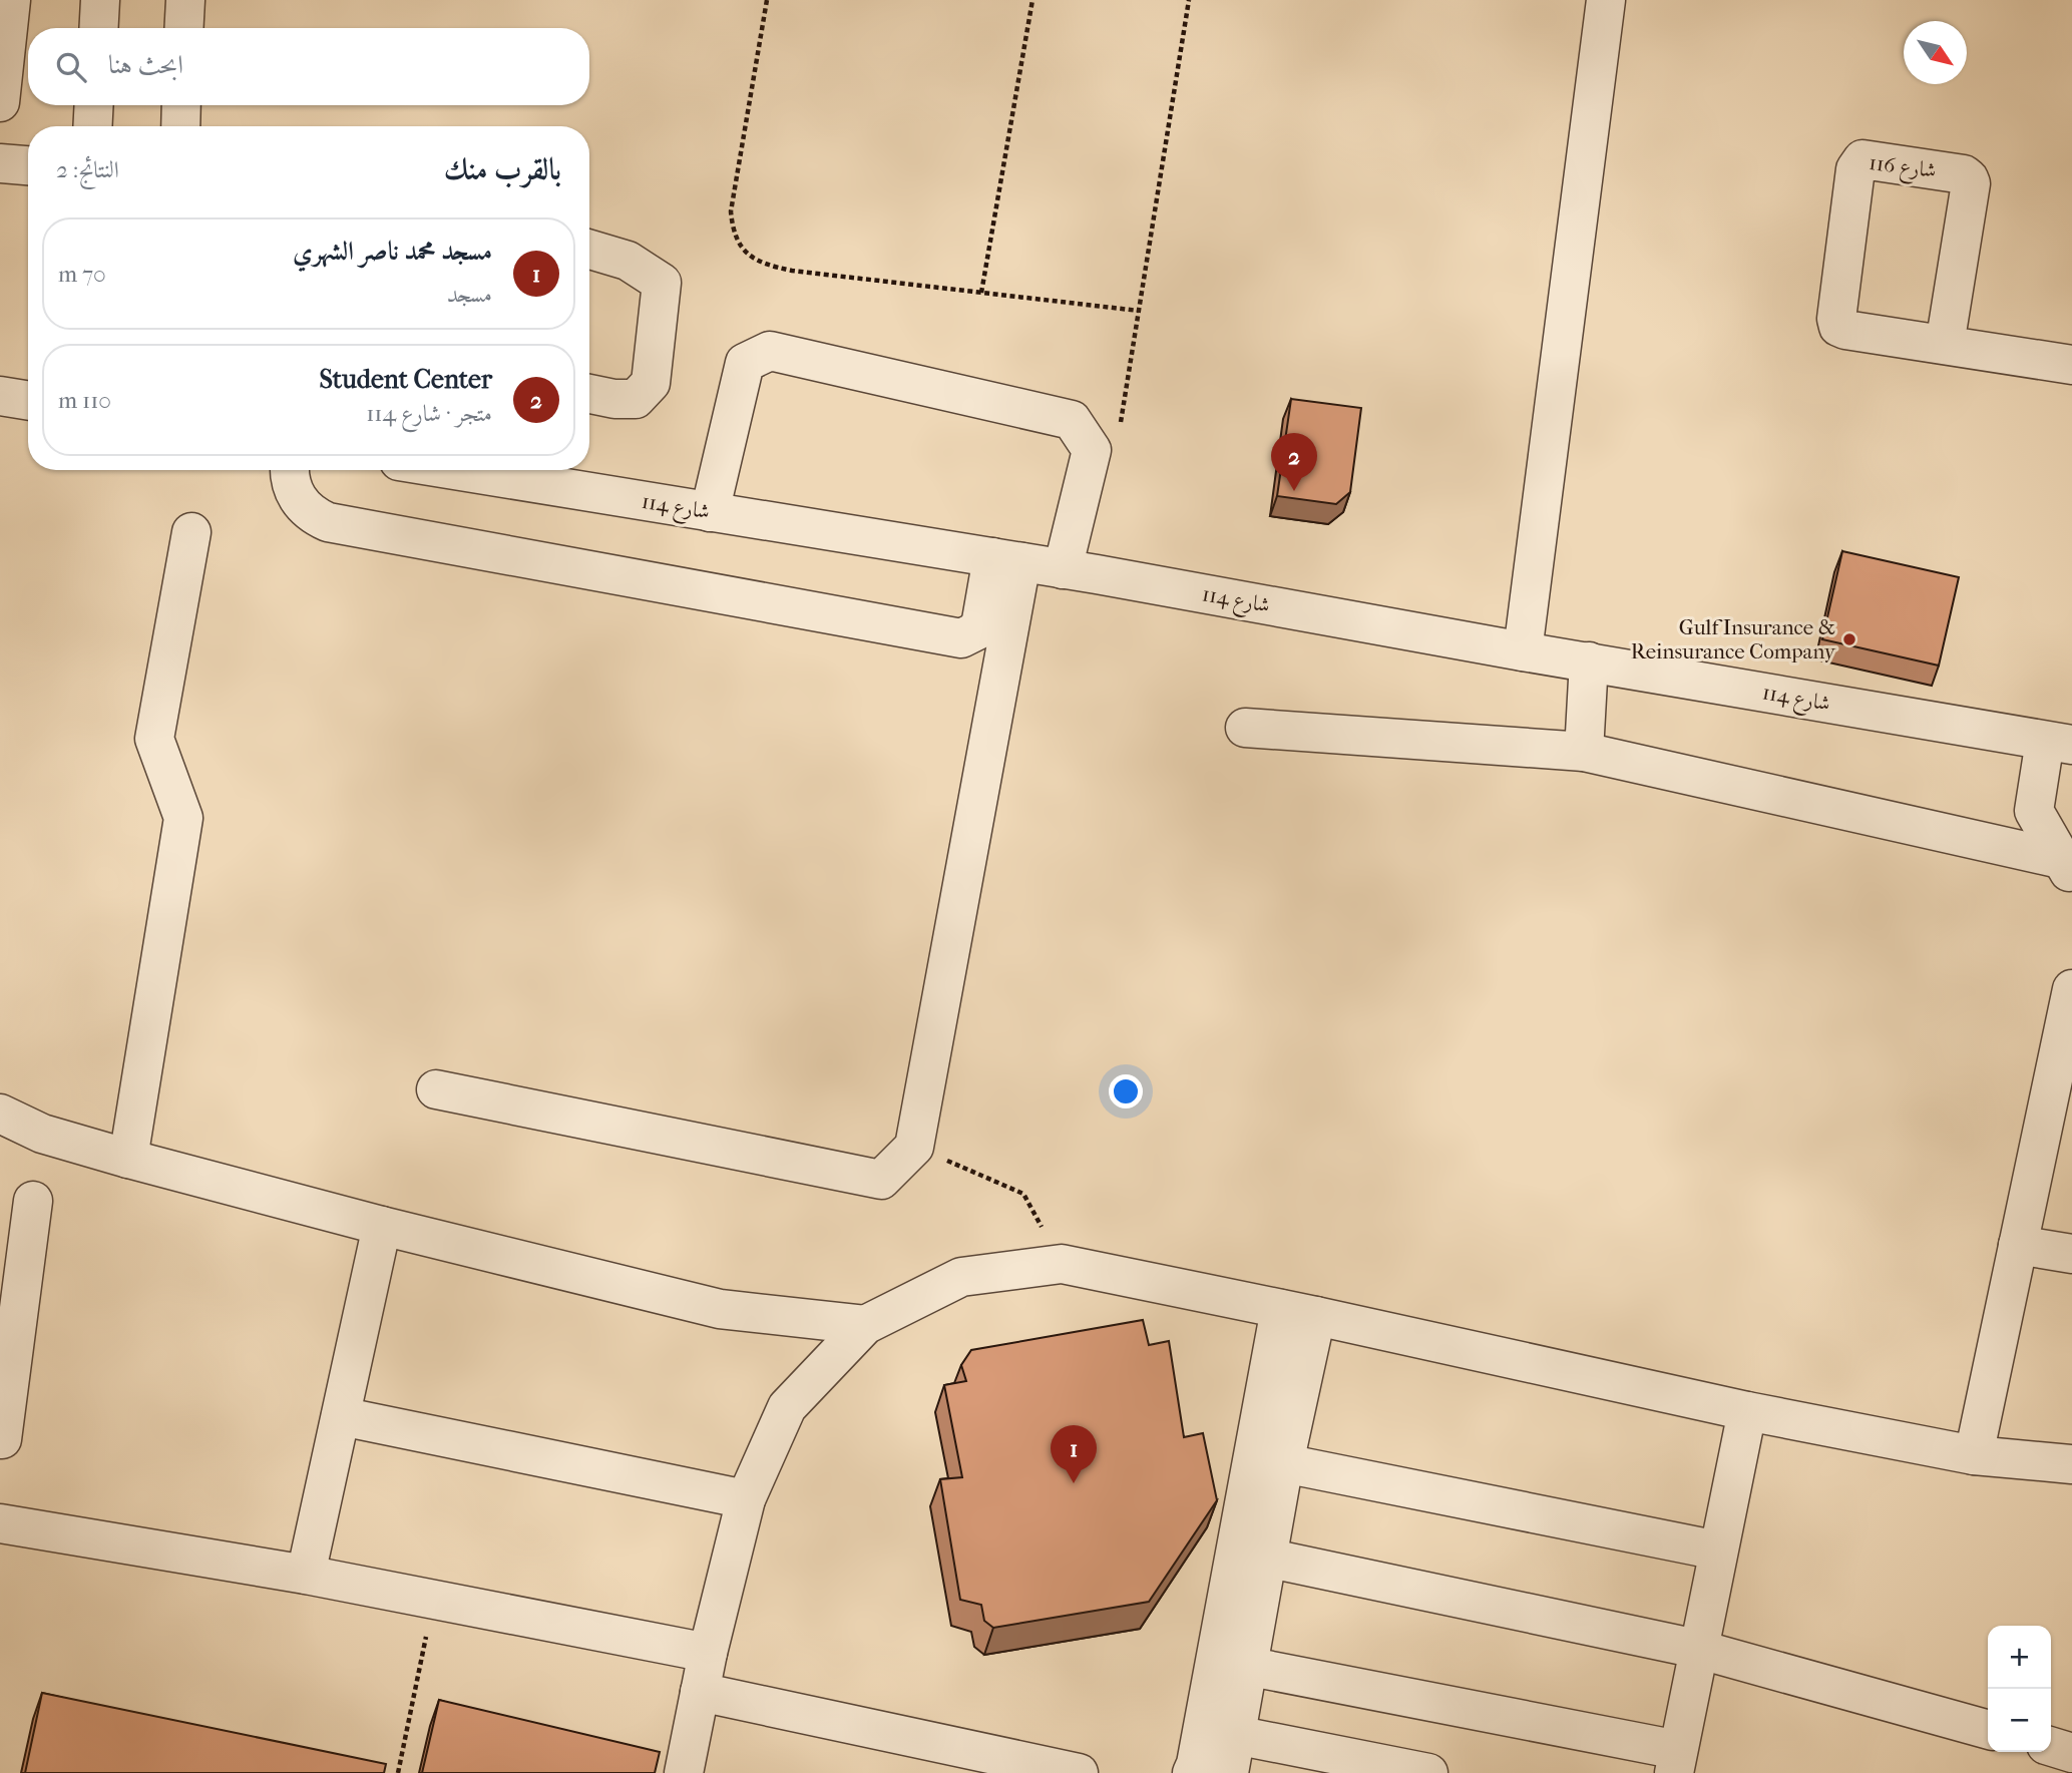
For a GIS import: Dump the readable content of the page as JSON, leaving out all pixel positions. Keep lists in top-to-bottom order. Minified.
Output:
{"streets":{"street":["شارع 116","شارع 114"]},"places":["Gulf Insurance & Reinsurance Company"],"north":"bottom right","page":{"search":"ابحث هنا","heading":["بالقرب منك","النتائج: 2"],"list":[{"mark":"1","name":"مسجد محمد ناصر الشهري","note":"مسجد","value":"70 m"},{"mark":"2","name":"Student Center","note":"متجر · شارع 114","value":"110 m"}],"pins":["2","1"],"map_buttons":["+","−"]}}
